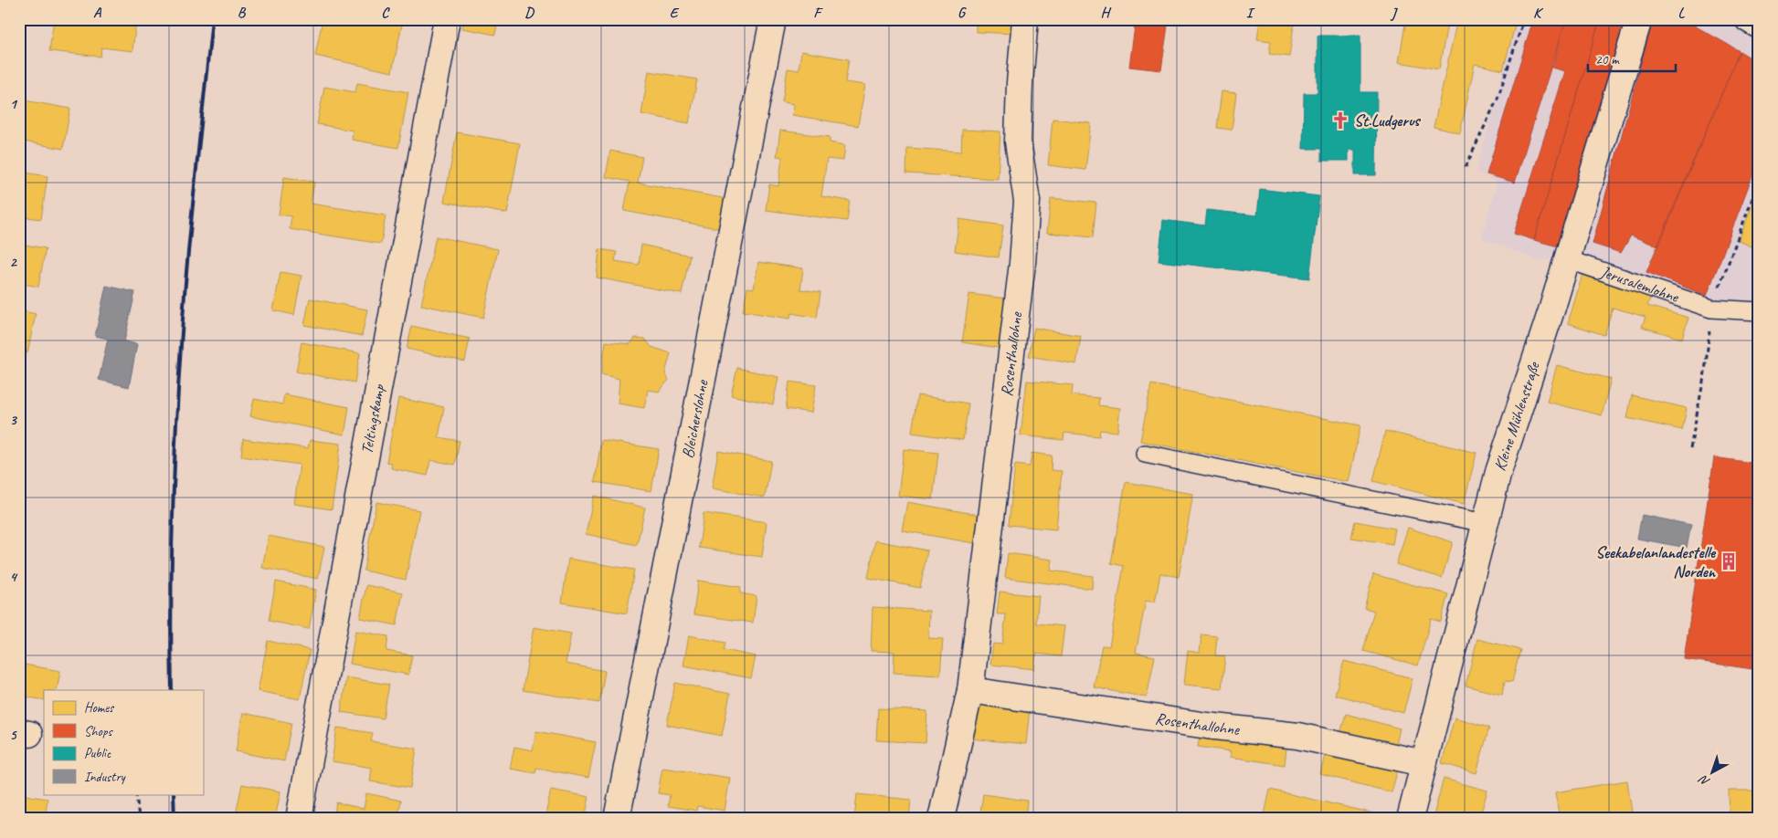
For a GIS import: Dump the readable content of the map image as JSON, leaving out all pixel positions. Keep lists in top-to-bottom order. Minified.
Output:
{"streets":{"street":["Rosenthallohne","Kleine Mühlenstraße","Teltingskamp","Bleicherslohne"],"lane":["Jerusalemlohne"]},"crossings":[["Jerusalemlohne","Kleine Mühlenstraße"],["Rosenthallohne","Kleine Mühlenstraße"]],"places":{"church":["St.Ludgerus"],"building":["Seekabelanlandestelle Norden"]},"legend":["Homes","Shops","Public","Industry"],"scale_bar":"20 m","north":"bottom left","grid":{"columns":["A","B","C","D","E","F","G","H","I","J","K","L"],"rows":["1","2","3","4","5"]}}
